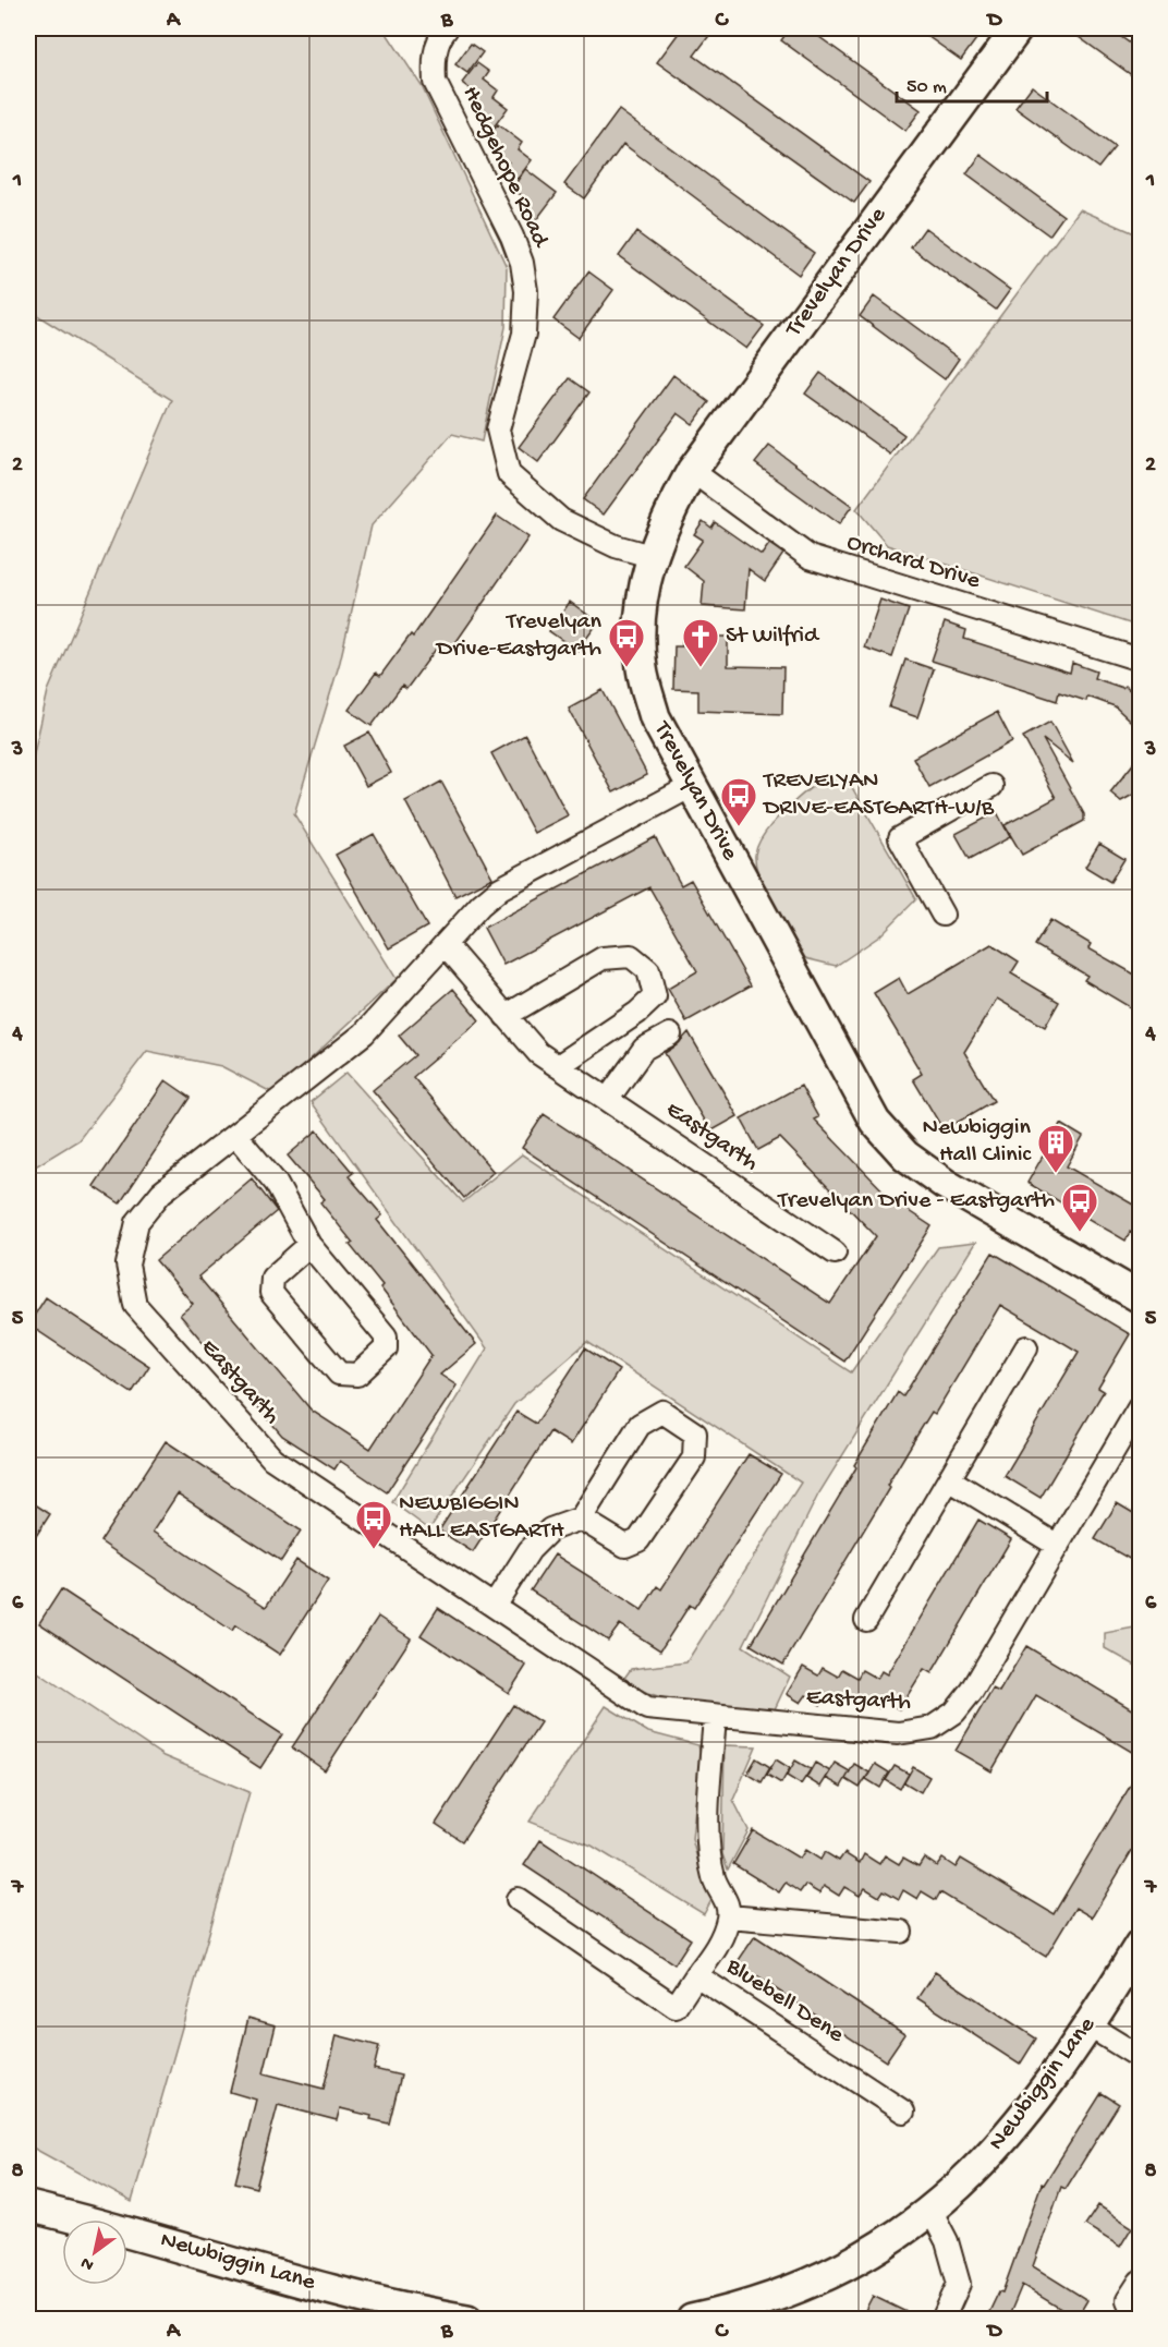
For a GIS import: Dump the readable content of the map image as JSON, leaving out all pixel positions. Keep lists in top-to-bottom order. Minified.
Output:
{"streets":{"street":["Hedgehope Road","Trevelyan Drive","Orchard Drive","Eastgarth","Bluebell Dene","Newbiggin Lane"]},"crossings":[["Hedgehope Road","Trevelyan Drive"],["Trevelyan Drive","Orchard Drive"],["Trevelyan Drive","Eastgarth"]],"places":{"bus stop":["Trevelyan Drive-Eastgarth","TREVELYAN DRIVE-EASTGARTH-W/B","Trevelyan Drive - Eastgarth","NEWBIGGIN HALL EASTGARTH"],"church":["St Wilfrid"],"building":["Newbiggin Hall Clinic"]},"scale_bar":"50 m","north":"bottom left","grid":{"columns":["A","B","C","D"],"rows":["1","2","3","4","5","6","7","8"]}}
